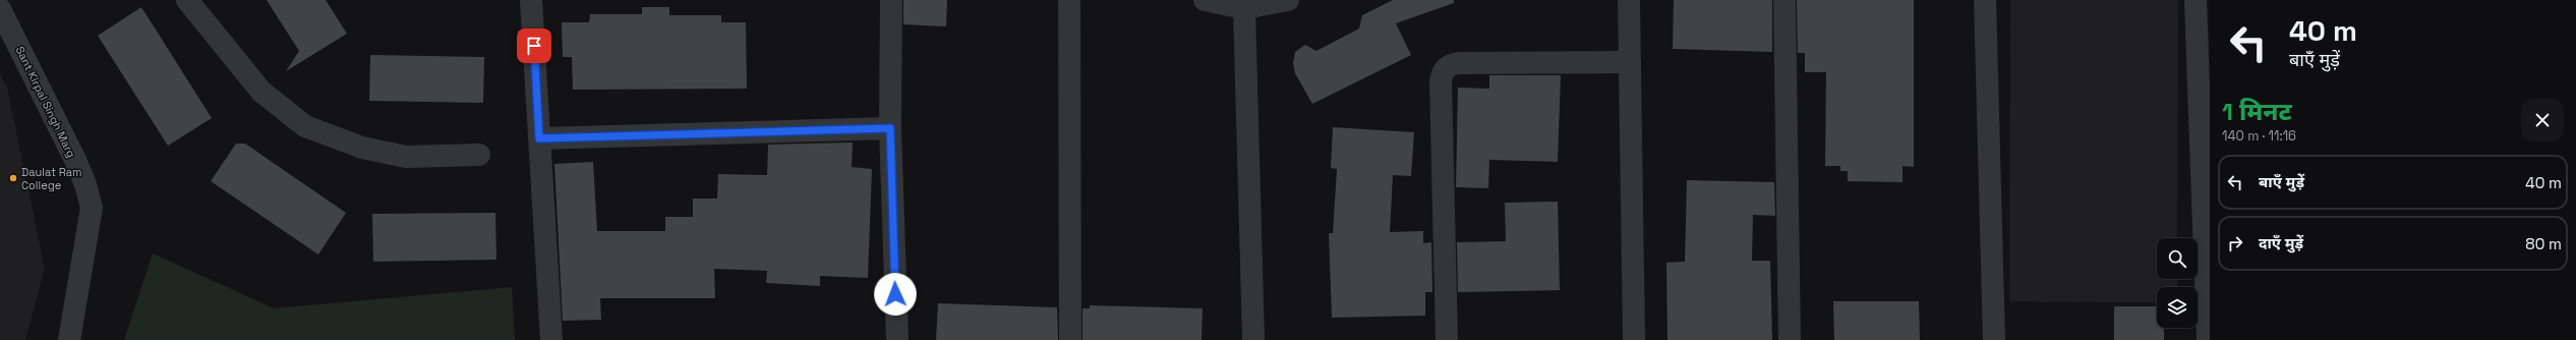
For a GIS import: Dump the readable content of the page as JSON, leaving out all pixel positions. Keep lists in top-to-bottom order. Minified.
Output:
{"streets":{"street":["Sant Kirpal Singh Marg"]},"places":["Daulat Ram College"],"page":{"turn":["40 m","बाएँ मुड़ें"],"heading":["1 मिनट","140 m · 11:16"],"list":[{"name":"बाएँ मुड़ें","value":"40 m"},{"name":"दाएँ मुड़ें","value":"80 m"}]}}
